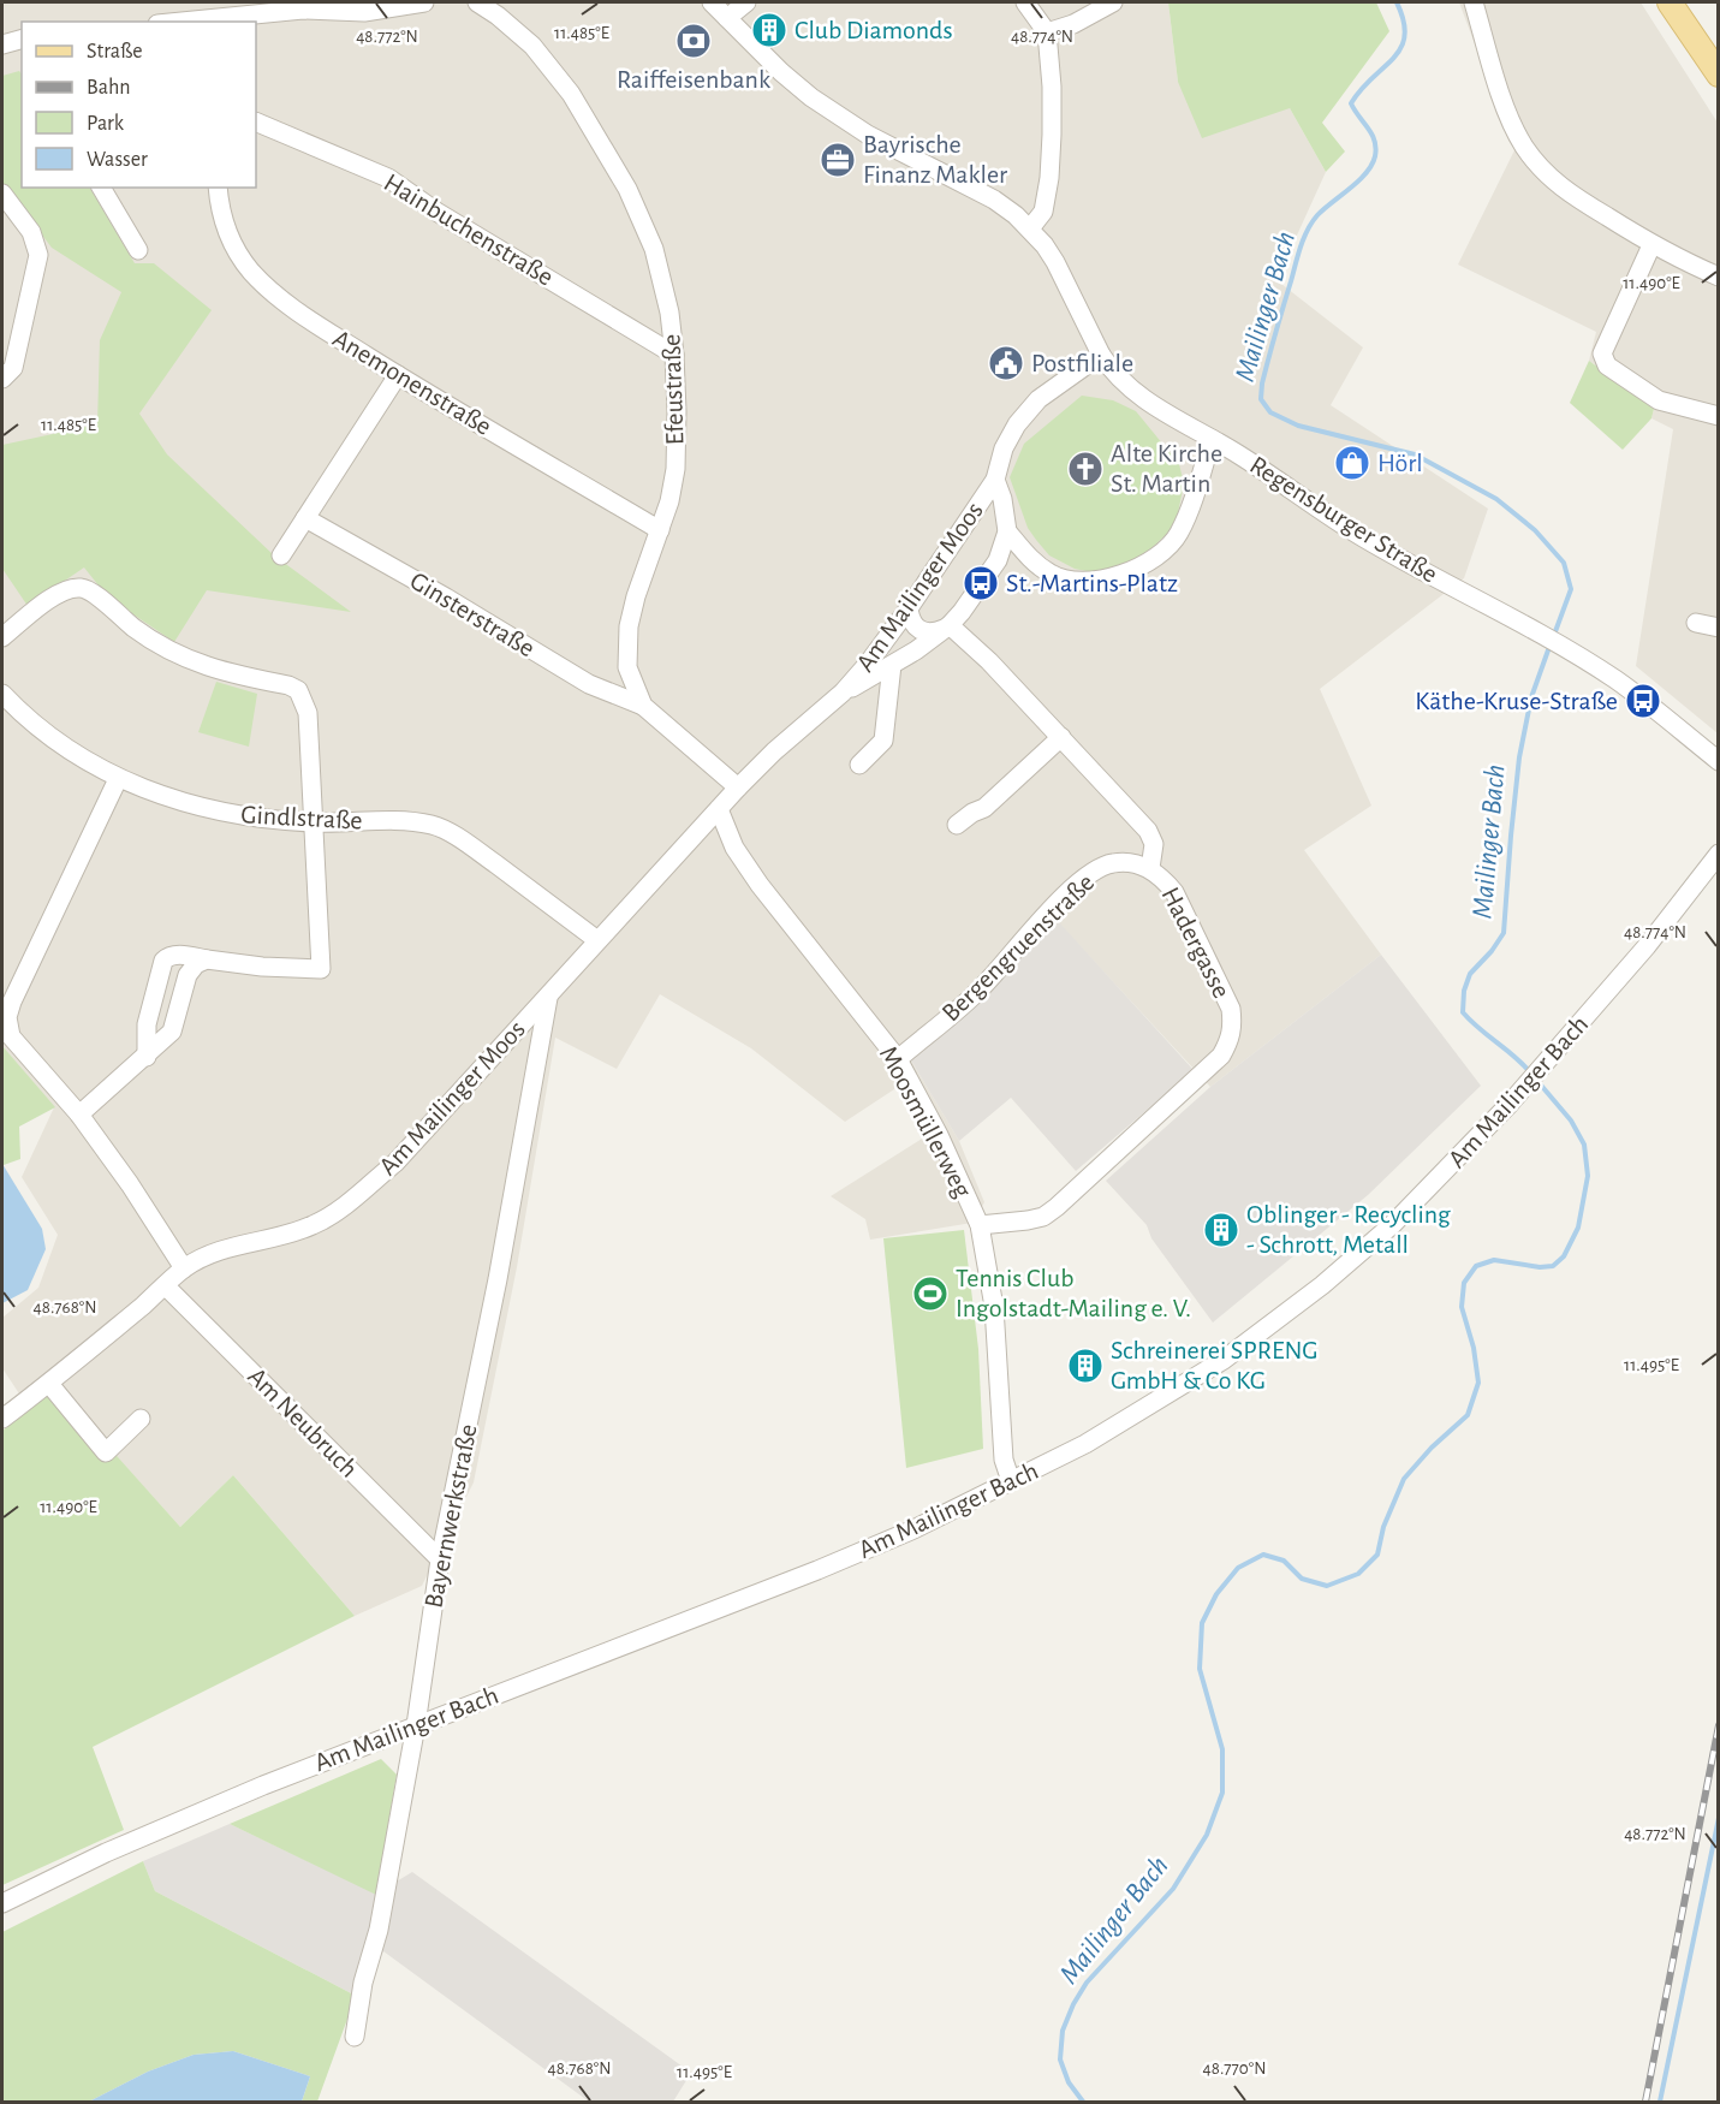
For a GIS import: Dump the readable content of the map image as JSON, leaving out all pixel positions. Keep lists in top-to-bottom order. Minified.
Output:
{"streets":{"street":["Hainbuchenstraße","Anemonenstraße","Efeustraße","Regensburger Straße","Am Mailinger Moos","Ginsterstraße","Gindlstraße","Hadergasse","Bergengruenstraße","Am Mailinger Bach","Moosmüllerweg","Am Neubruch","Bayernwerkstraße"]},"crossings":[["Hainbuchenstraße","Efeustraße"],["Anemonenstraße","Efeustraße"],["Efeustraße","Am Mailinger Moos"],["Efeustraße","Ginsterstraße"],["Regensburger Straße","Am Mailinger Moos"],["Am Mailinger Moos","Gindlstraße"],["Am Mailinger Moos","Hadergasse"],["Am Mailinger Moos","Moosmüllerweg"],["Am Mailinger Moos","Am Neubruch"],["Am Mailinger Moos","Bayernwerkstraße"],["Hadergasse","Bergengruenstraße"],["Hadergasse","Moosmüllerweg"],["Bergengruenstraße","Moosmüllerweg"],["Am Mailinger Bach","Moosmüllerweg"],["Am Mailinger Bach","Bayernwerkstraße"],["Am Neubruch","Bayernwerkstraße"]],"water":["Mailinger Bach"],"places":{"building":["Club Diamonds","Oblinger - Recycling - Schrott, Metall","Schreinerei SPRENG GmbH & Co KG"],"bank":["Raiffeisenbank"],"office":["Bayrische Finanz Makler"],"public building":["Postfiliale"],"shop":["Hörl"],"church":["Alte Kirche St. Martin"],"bus stop":["St.-Martins-Platz","Käthe-Kruse-Straße"],"sports":["Tennis Club Ingolstadt-Mailing e. V."]},"legend":["Straße","Bahn","Park","Wasser"],"coordinates":["11.485°E","48.772°N","48.774°N","11.490°E","48.768°N","11.495°E","48.770°N"]}
